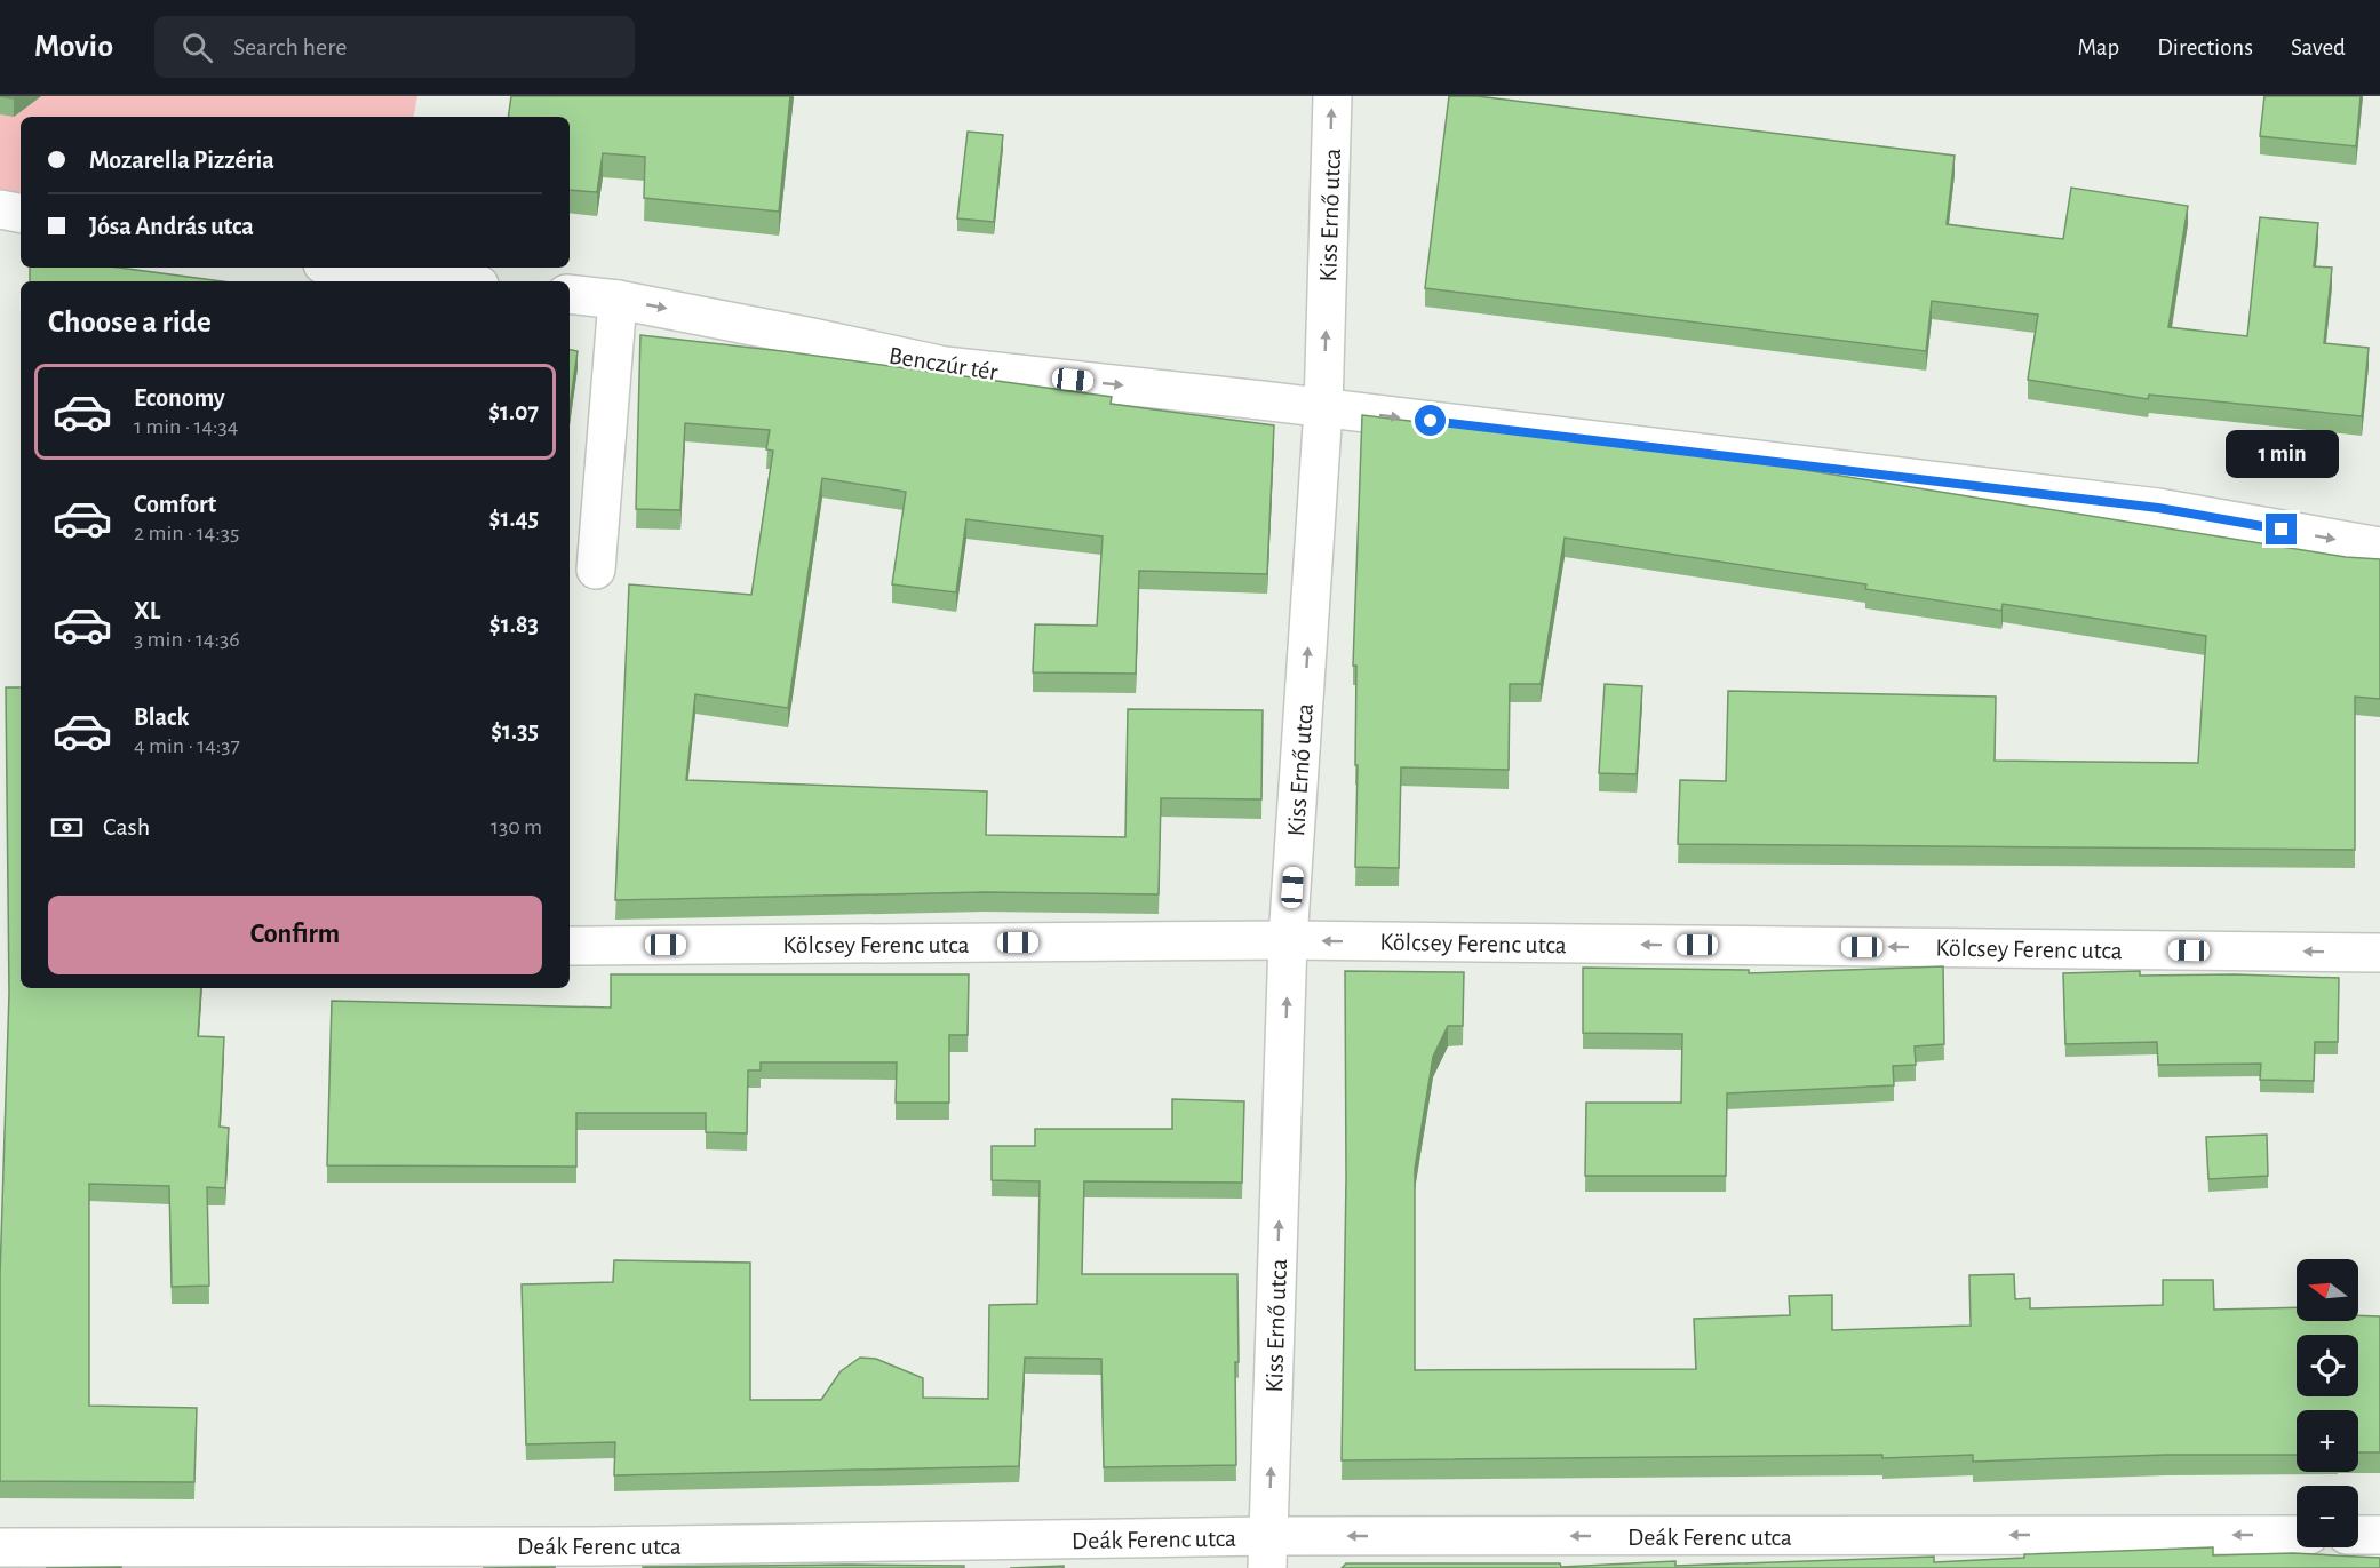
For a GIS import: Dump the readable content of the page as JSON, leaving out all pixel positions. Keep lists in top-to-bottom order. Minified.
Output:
{"streets":{"street":["Kiss Ernő utca","Benczúr tér","Kölcsey Ferenc utca","Deák Ferenc utca"]},"crossings":[["Kiss Ernő utca","Benczúr tér"],["Kiss Ernő utca","Kölcsey Ferenc utca"],["Kiss Ernő utca","Deák Ferenc utca"]],"one_way":["Kiss Ernő utca","Benczúr tér","Kölcsey Ferenc utca","Deák Ferenc utca"],"north":"left","page":{"header":"Movio","search":"Search here","nav":["Map","Directions","Saved"],"banner":["Mozarella Pizzéria","Jósa András utca"],"heading":"Choose a ride","list":[{"name":"Economy","note":"1 min · 14:34","value":"$1.07"},{"name":"Comfort","note":"2 min · 14:35","value":"$1.45"},{"name":"XL","note":"3 min · 14:36","value":"$1.83"},{"name":"Black","note":"4 min · 14:37","value":"$1.35"}],"bubble":"1 min","pay":["Cash","130 m"],"buttons":"Confirm","map_buttons":["+","−"]}}
